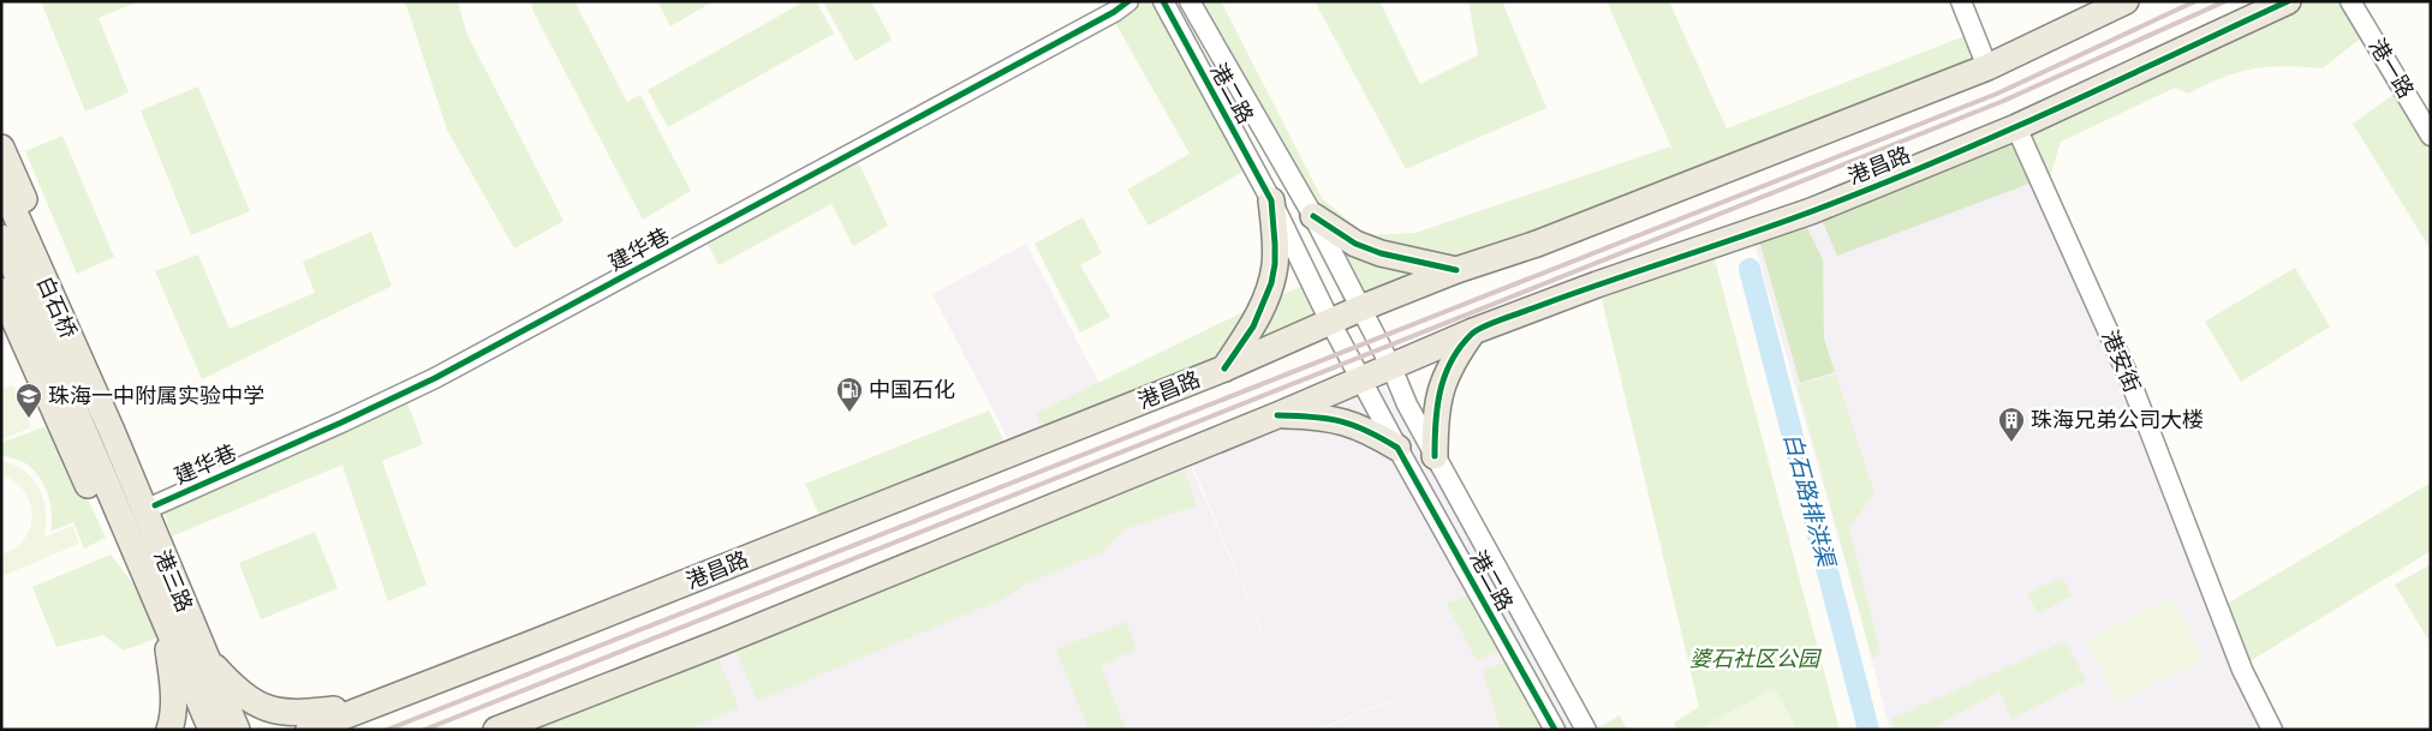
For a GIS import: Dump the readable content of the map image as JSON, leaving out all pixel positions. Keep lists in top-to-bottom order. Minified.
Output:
{"streets":{"main road":["港昌路","白石桥","港三路"],"street":["港一路","港二路","建华巷","港安街"]},"crossings":[["港二路","港昌路"],["港昌路","港安街"],["白石桥","港三路"]],"water":["白石路排洪渠"],"parks":["婆石社区公园"],"places":{"fuel station":["中国石化"],"school or university":["珠海一中附属实验中学"],"building":["珠海兄弟公司大楼"]}}
